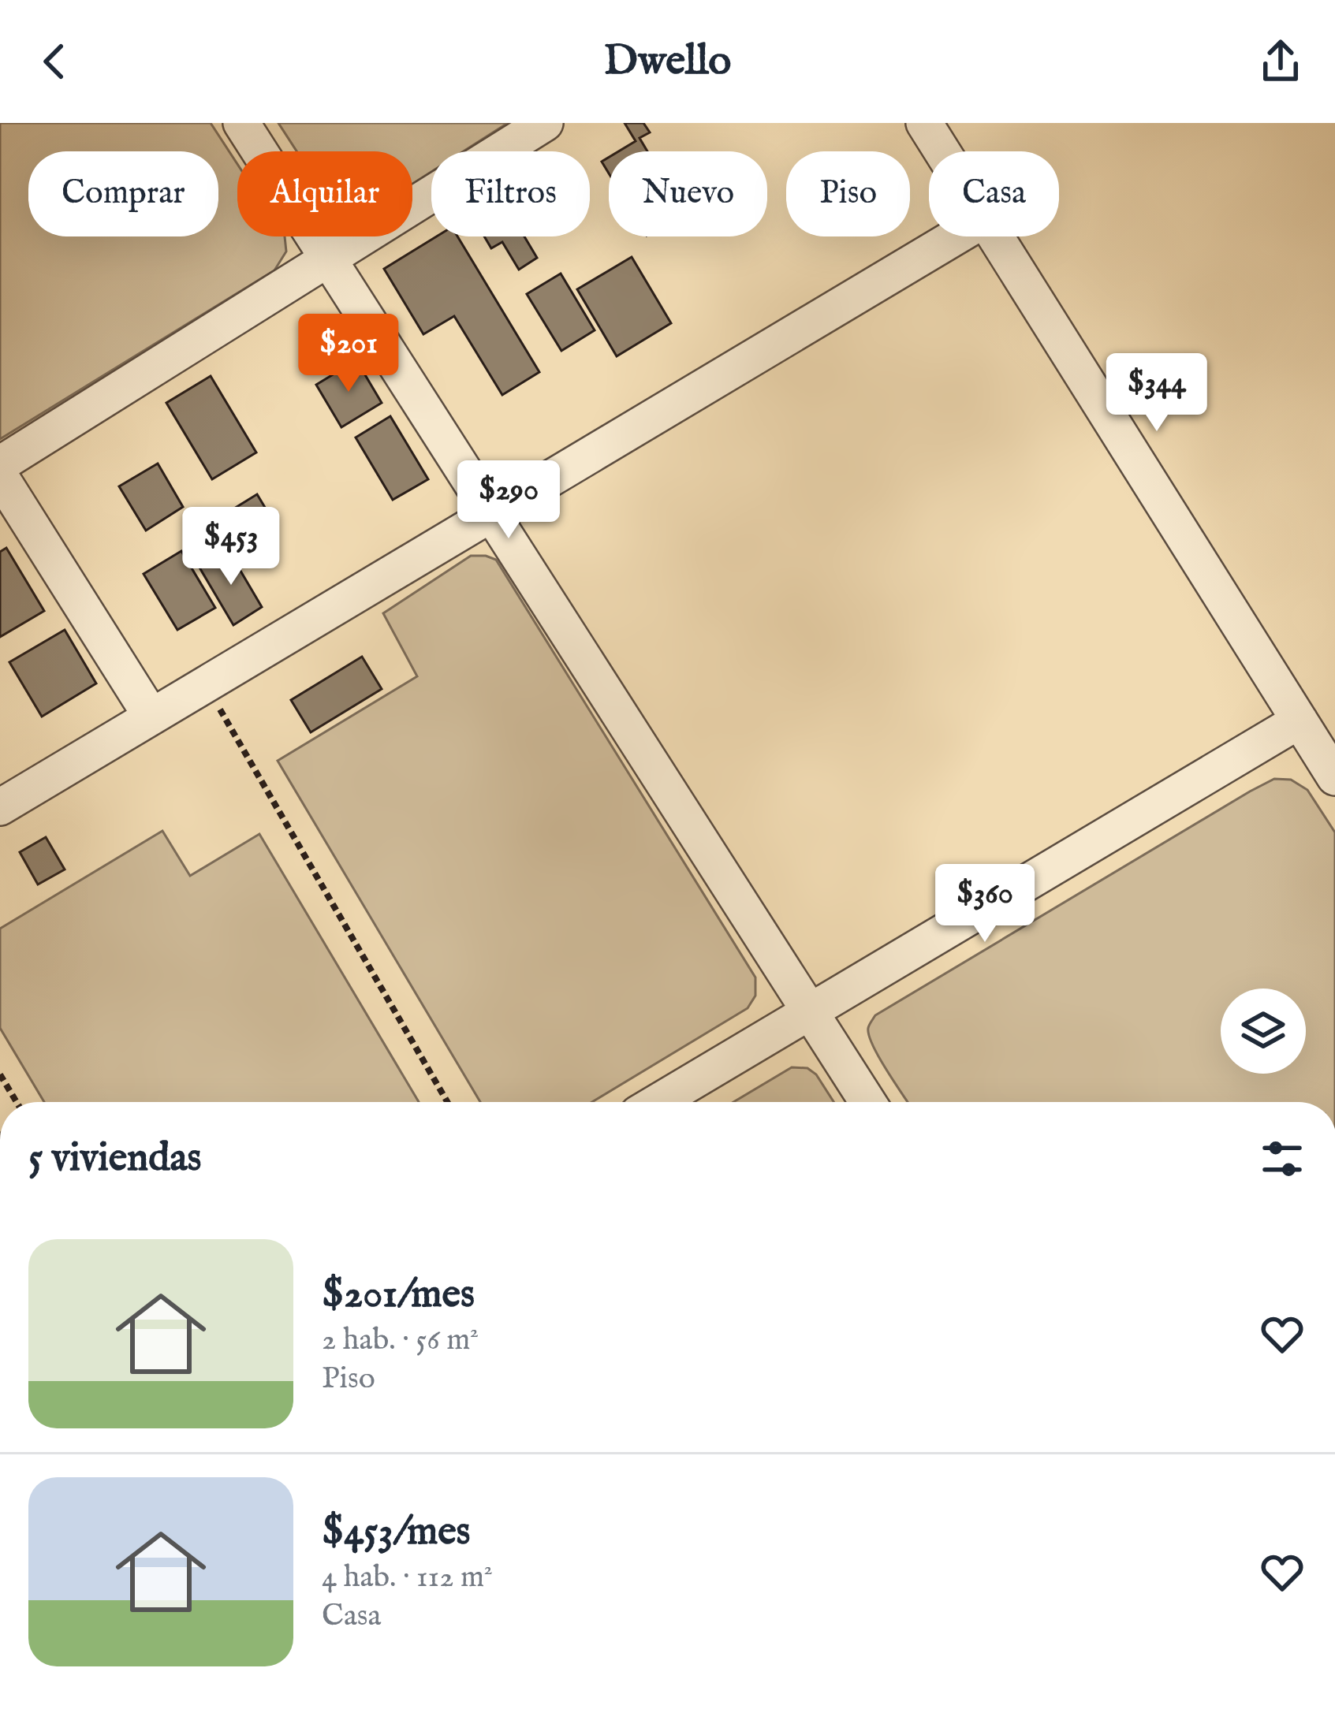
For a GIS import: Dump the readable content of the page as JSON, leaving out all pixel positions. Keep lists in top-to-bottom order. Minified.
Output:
{"page":{"header":"Dwello","chip":["Comprar","Alquilar","Filtros","Nuevo","Piso","Casa"],"price":["$201","$344","$290","$453","$360"],"heading":"5 viviendas","list":[{"name":"$201/mes","note":"2 hab. · 56 m² · Piso"},{"name":"$453/mes","note":"4 hab. · 112 m² · Casa"}]}}
